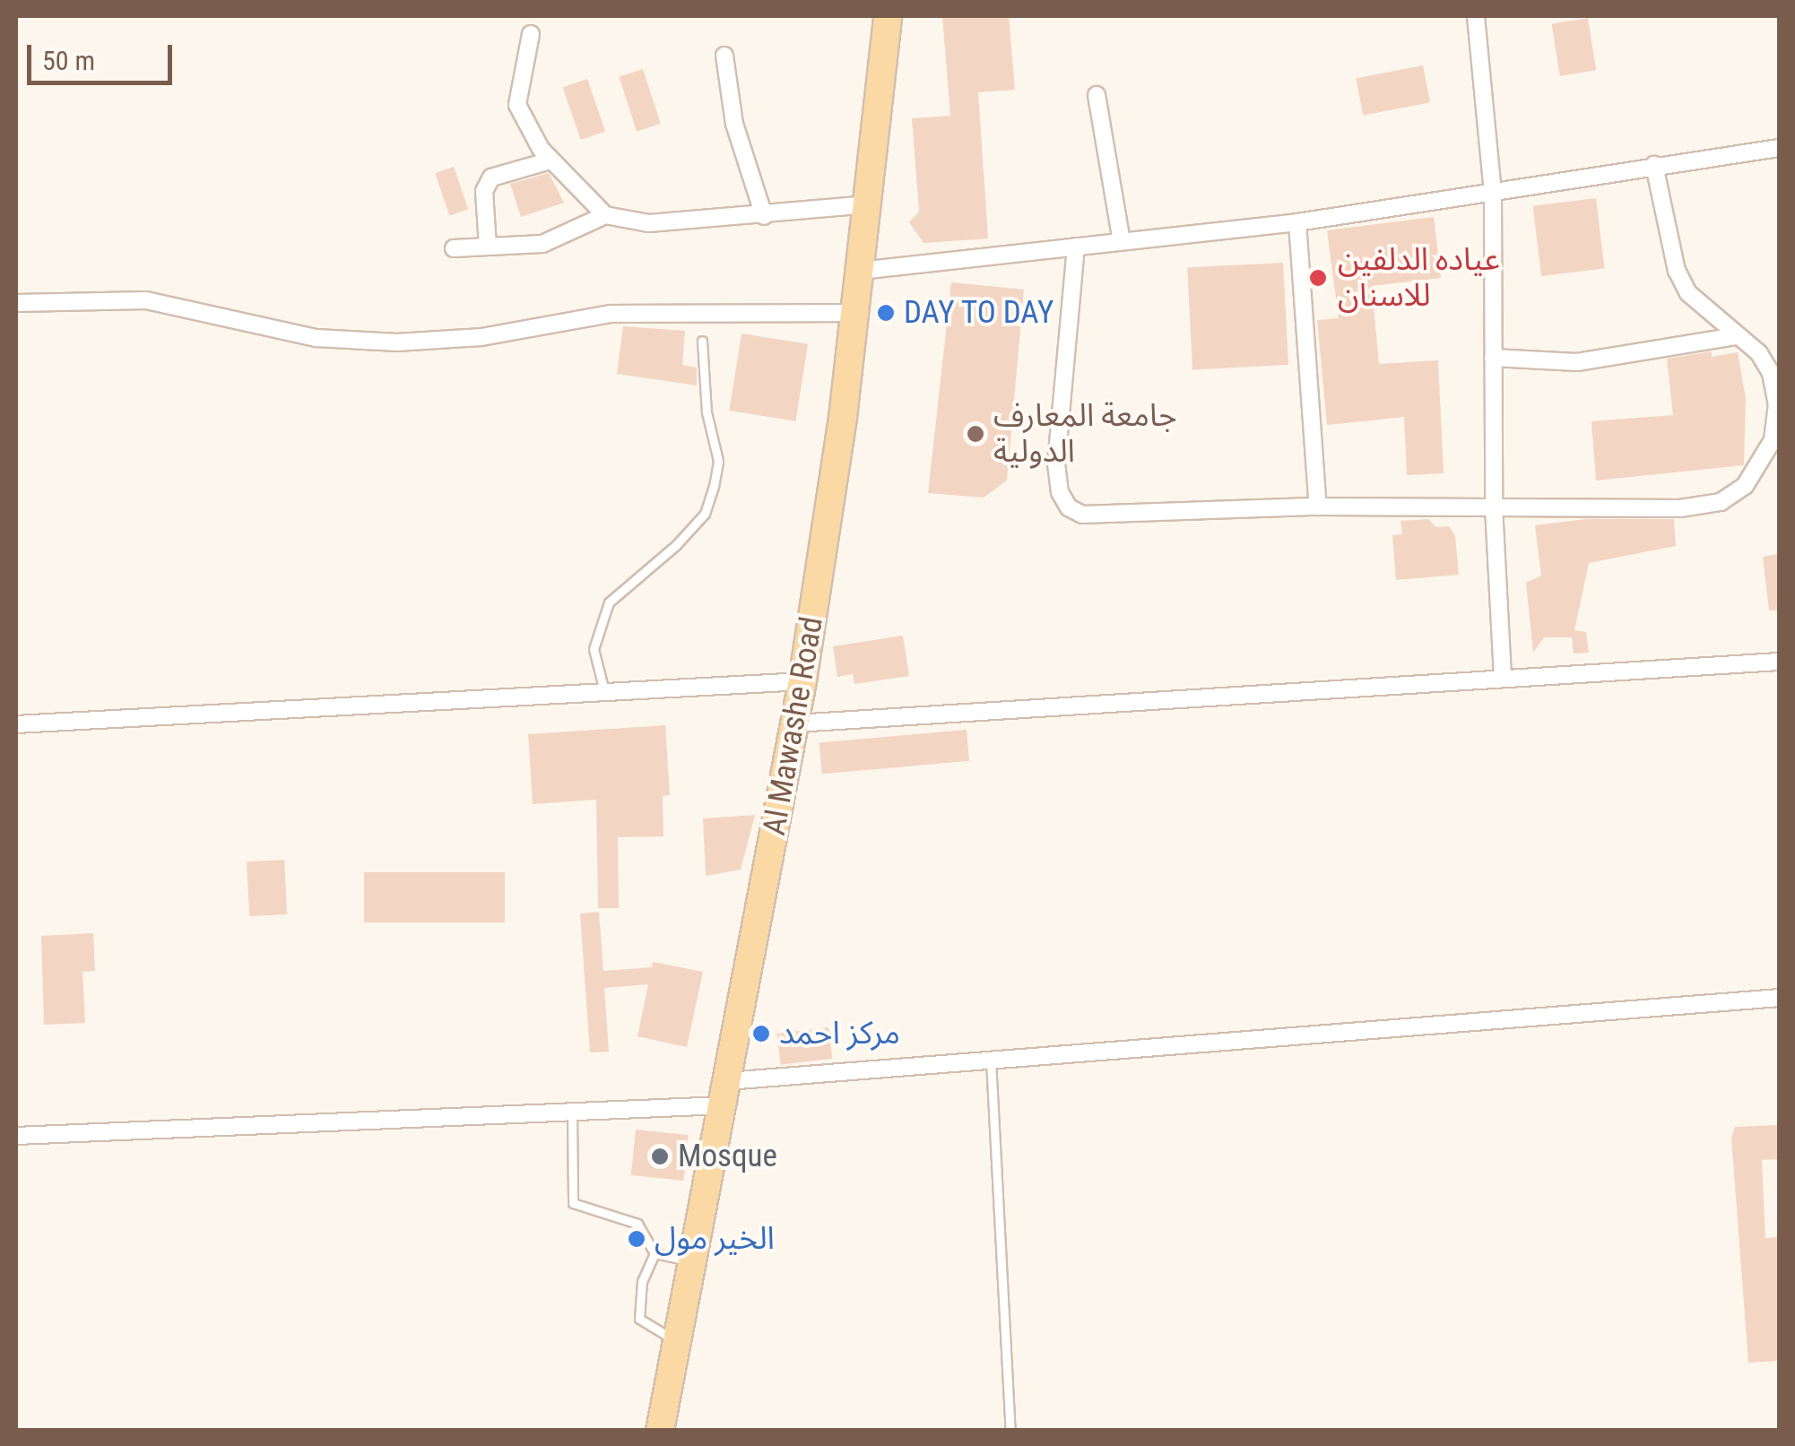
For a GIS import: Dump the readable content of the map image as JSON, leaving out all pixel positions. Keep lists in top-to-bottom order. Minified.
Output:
{"streets":{"main road":["Al Mawashe Road"]},"places":["عياده الدلفين للاسنان","DAY TO DAY","جامعة المعارف الدولية","مركز احمد","Mosque","الخير مول"],"scale_bar":"50 m"}
